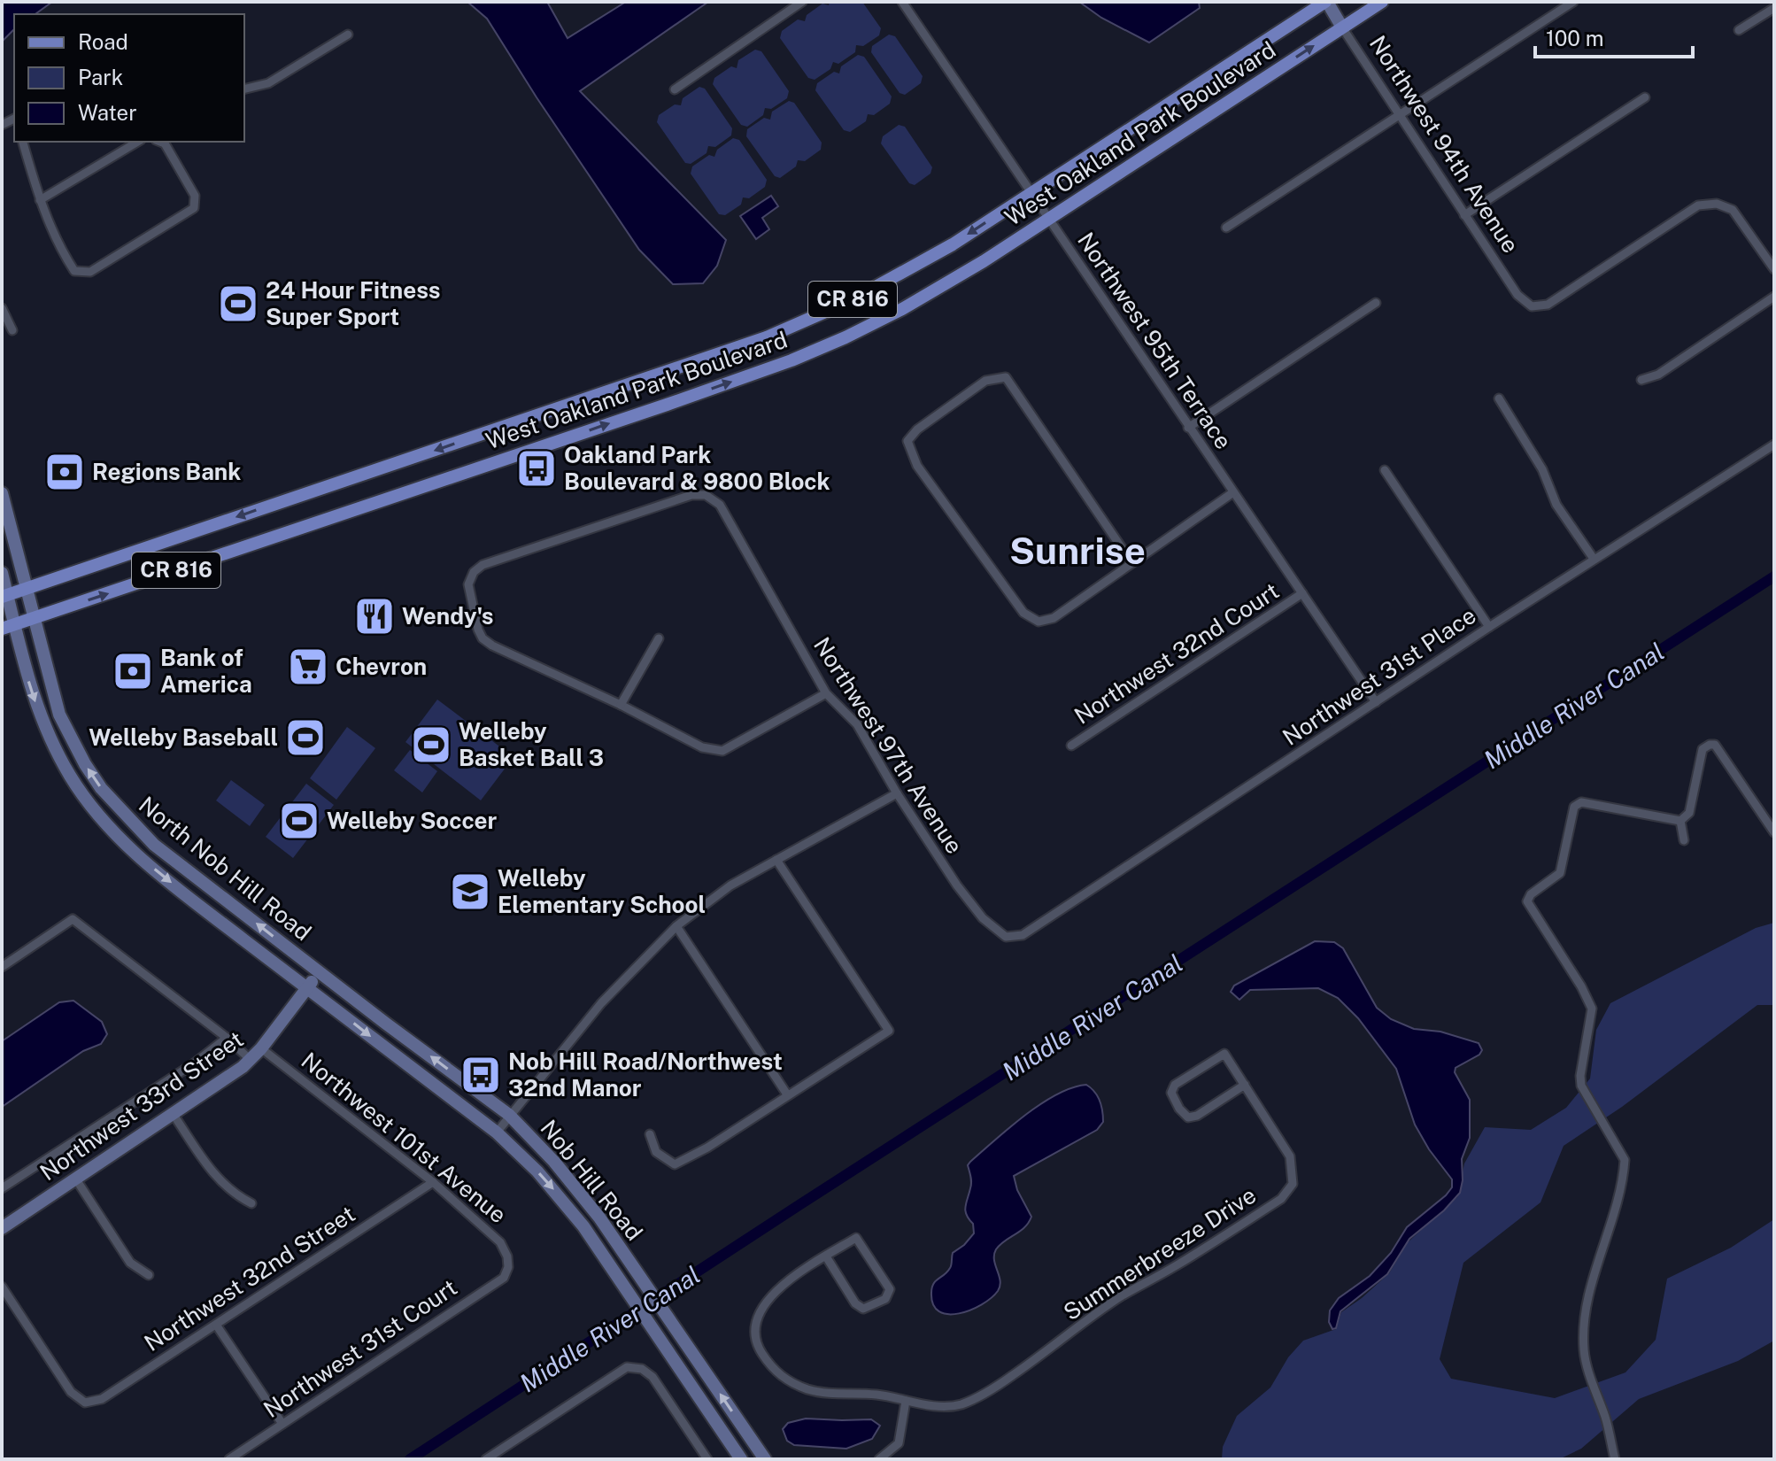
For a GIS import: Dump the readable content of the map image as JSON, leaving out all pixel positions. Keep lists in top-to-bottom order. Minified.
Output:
{"streets":{"main road":["West Oakland Park Boulevard","Northwest 94th Avenue","CR 816","North Nob Hill Road","Northwest 33rd Street","Nob Hill Road"],"street":["Northwest 95th Terrace","Northwest 32nd Court","Northwest 31st Place","Northwest 97th Avenue","Northwest 101st Avenue","Summerbreeze Drive","Northwest 32nd Street","Northwest 31st Court"]},"crossings":[["West Oakland Park Boulevard","Northwest 94th Avenue"],["West Oakland Park Boulevard","Northwest 95th Terrace"],["West Oakland Park Boulevard","North Nob Hill Road"],["Northwest 95th Terrace","Northwest 32nd Court"],["Northwest 95th Terrace","Northwest 31st Place"],["Northwest 31st Place","Northwest 97th Avenue"],["North Nob Hill Road","Northwest 33rd Street"],["North Nob Hill Road","Nob Hill Road"],["Northwest 33rd Street","Northwest 101st Avenue"],["Northwest 101st Avenue","Northwest 32nd Street"],["Northwest 101st Avenue","Northwest 31st Court"]],"districts":["Sunrise"],"water":["Middle River Canal"],"places":{"sports":["24 Hour Fitness Super Sport","Welleby Baseball","Welleby Basket Ball 3","Welleby Soccer"],"bus stop":["Oakland Park Boulevard & 9800 Block","Nob Hill Road/Northwest 32nd Manor"],"bank":["Regions Bank","Bank of America"],"restaurant":["Wendy's"],"supermarket":["Chevron"],"school or university":["Welleby Elementary School"]},"legend":["Road","Park","Water"],"scale_bar":"100 m"}
